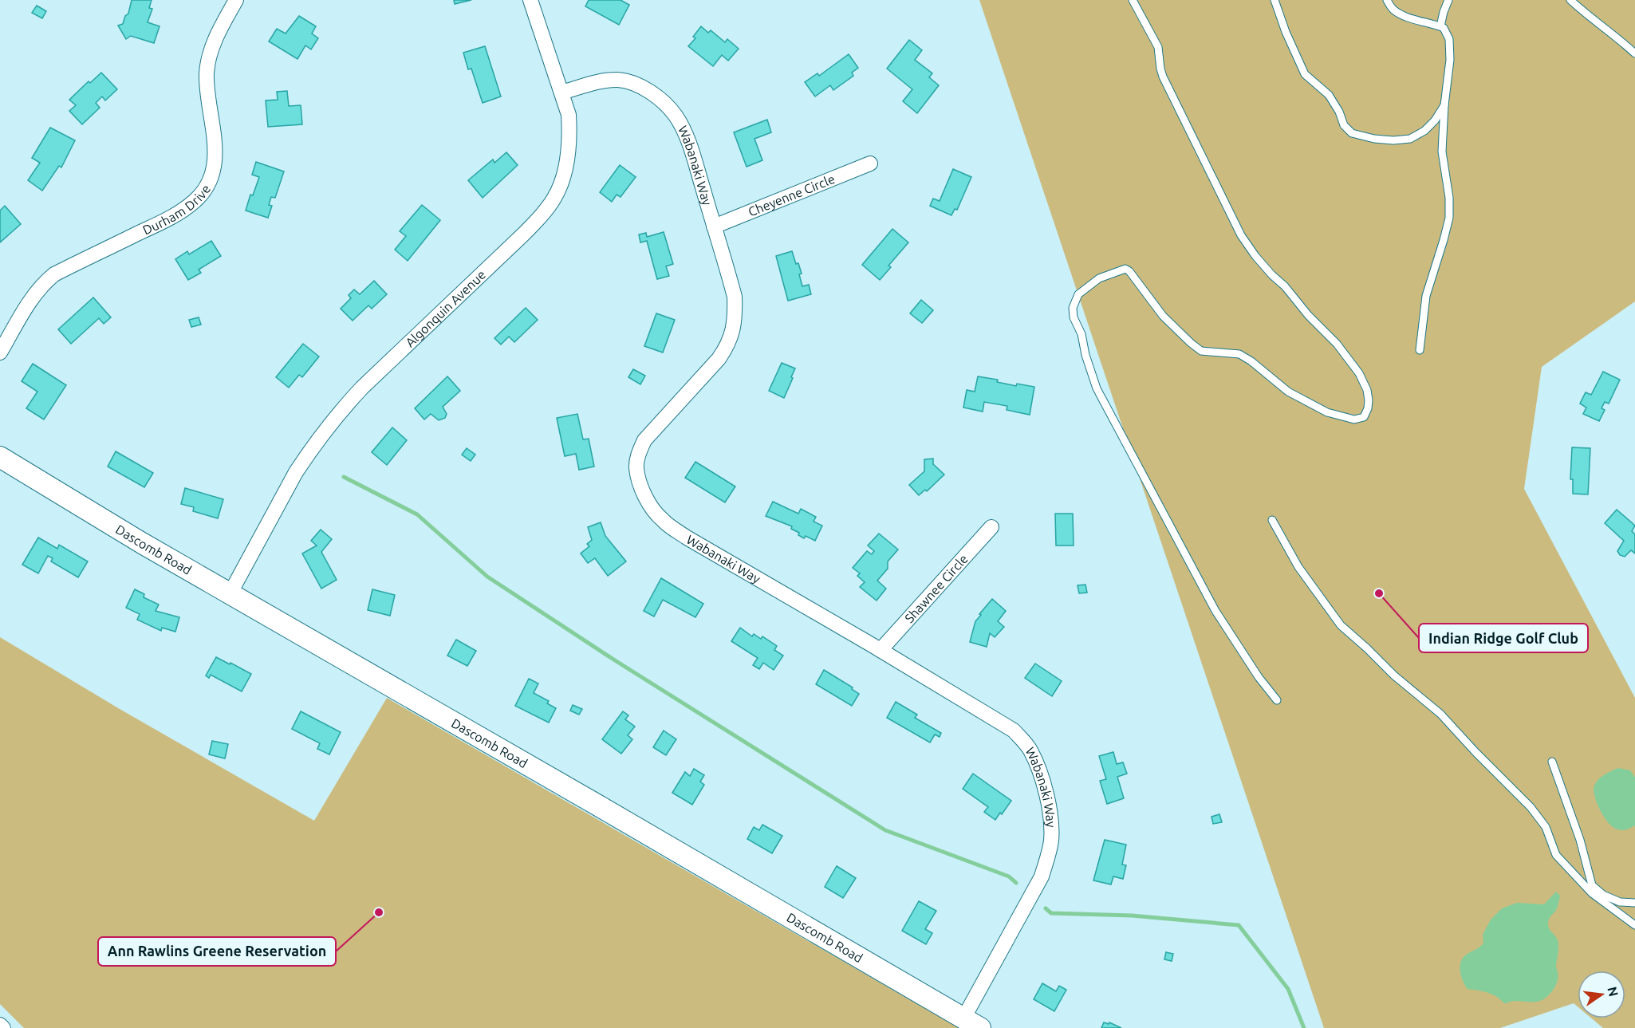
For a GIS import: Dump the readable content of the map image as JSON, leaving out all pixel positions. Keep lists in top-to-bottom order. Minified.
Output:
{"streets":{"main road":["Dascomb Road"],"street":["Wabanaki Way","Cheyenne Circle","Durham Drive","Algonquin Avenue","Shawnee Circle"]},"crossings":[["Wabanaki Way","Cheyenne Circle"],["Wabanaki Way","Algonquin Avenue"],["Wabanaki Way","Dascomb Road"],["Wabanaki Way","Shawnee Circle"],["Algonquin Avenue","Dascomb Road"]],"places":["Indian Ridge Golf Club","Ann Rawlins Greene Reservation"],"north":"right"}
